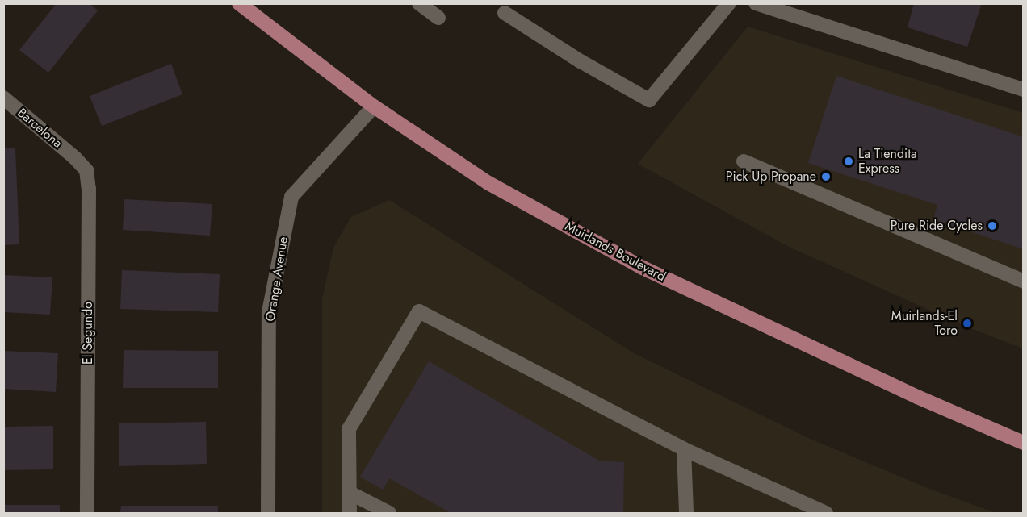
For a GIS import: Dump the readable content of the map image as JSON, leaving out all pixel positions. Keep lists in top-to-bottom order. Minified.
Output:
{"streets":{"main road":["Muirlands Boulevard"],"street":["Barcelona","Orange Avenue","El Segundo"]},"crossings":[["Barcelona","El Segundo"],["Muirlands Boulevard","Orange Avenue"]],"places":["La Tiendita Express","Pick Up Propane","Pure Ride Cycles","Muirlands-El Toro"]}
